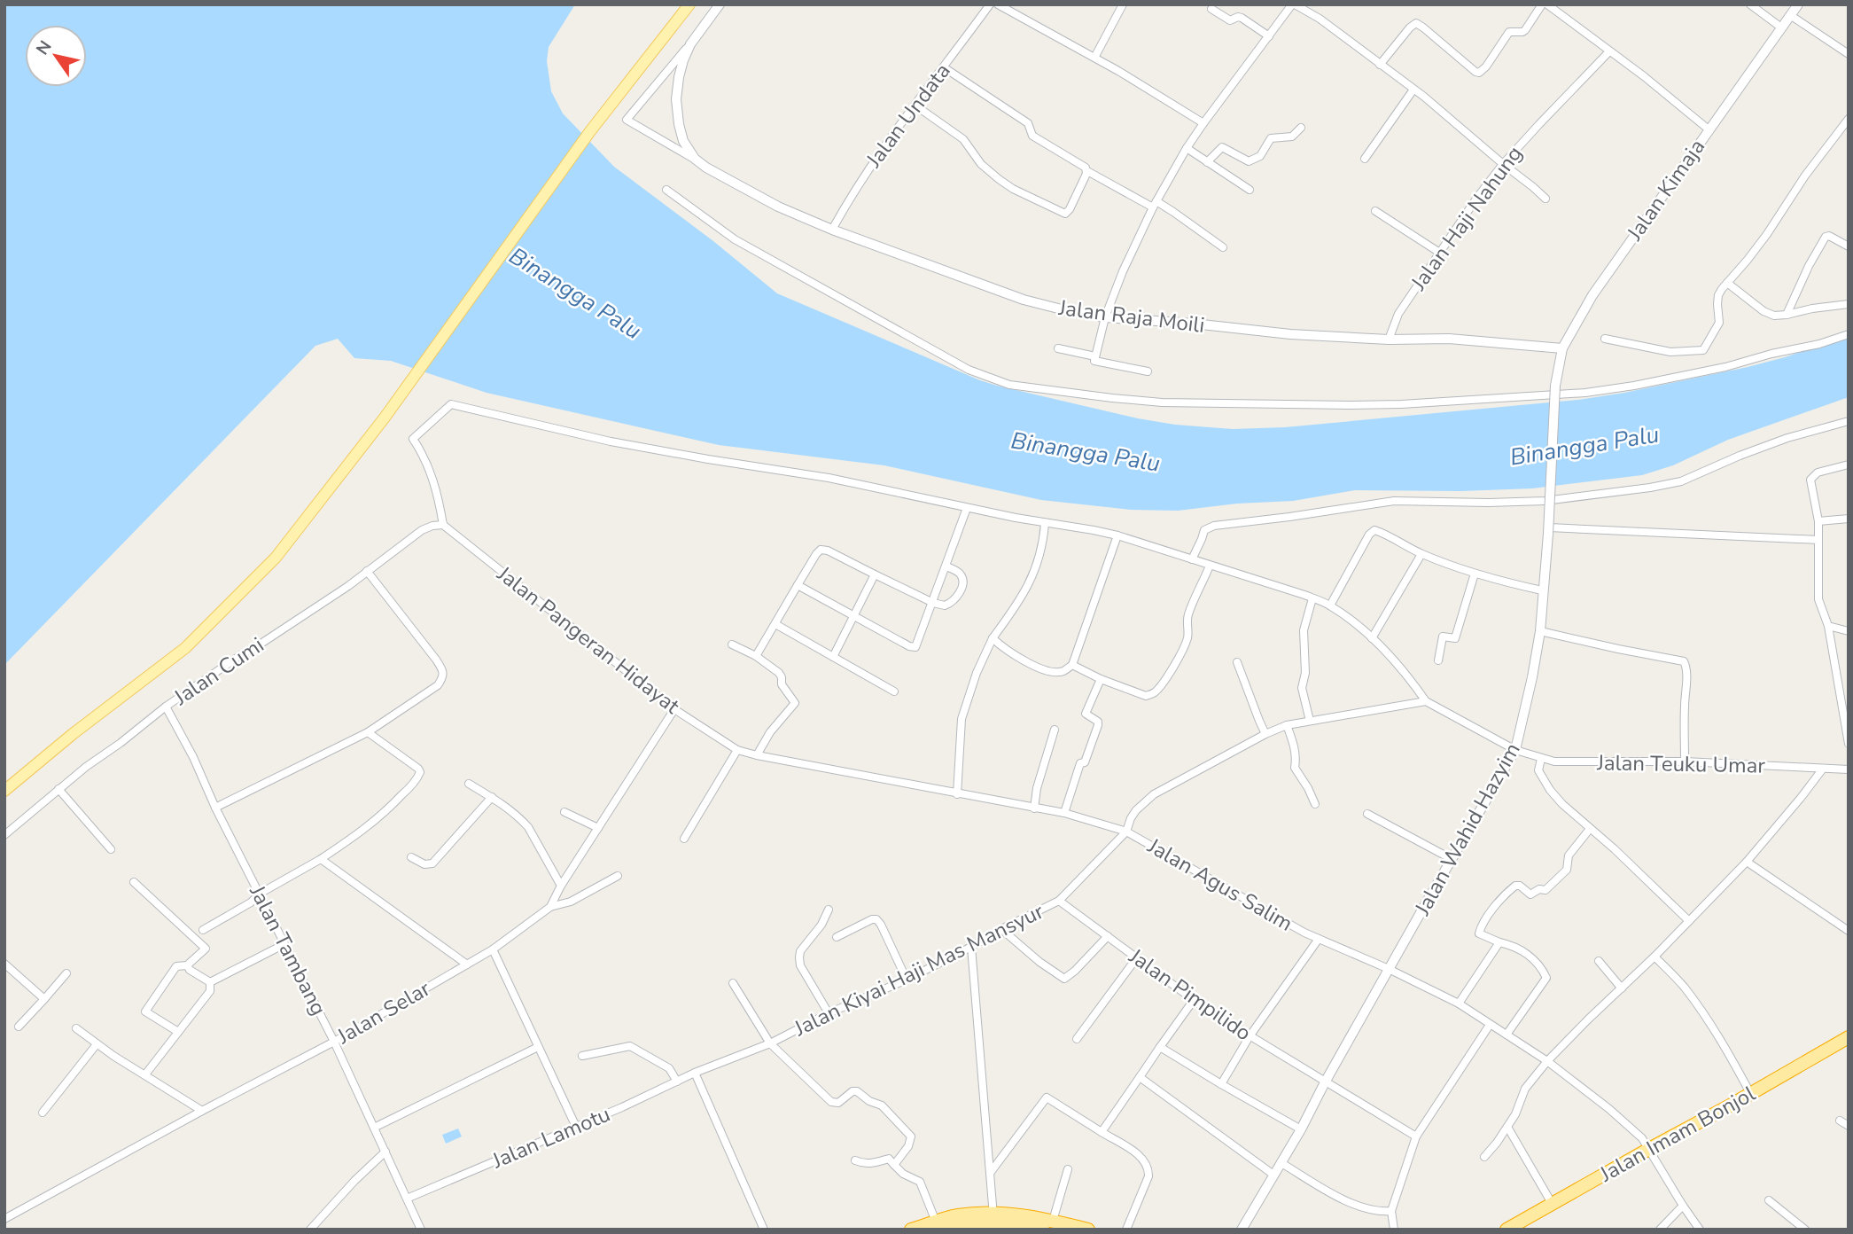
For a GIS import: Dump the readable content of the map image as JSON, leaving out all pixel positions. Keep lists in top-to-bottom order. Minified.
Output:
{"streets":{"highway":["Jalan Imam Bonjol"],"street":["Jalan Undata","Jalan Kimaja","Jalan Haji Nahung","Jalan Raja Moili","Jalan Pangeran Hidayat","Jalan Cumi","Jalan Teuku Umar","Jalan Wahid Hazyim","Jalan Agus Salim","Jalan Tambang","Jalan Kiyai Haji Mas Mansyur","Jalan Pimpilido","Jalan Selar","Jalan Lamotu"]},"crossings":[["Jalan Undata","Jalan Raja Moili"],["Jalan Kimaja","Jalan Raja Moili"],["Jalan Kimaja","Jalan Wahid Hazyim"],["Jalan Haji Nahung","Jalan Raja Moili"],["Jalan Pangeran Hidayat","Jalan Cumi"],["Jalan Pangeran Hidayat","Jalan Agus Salim"],["Jalan Pangeran Hidayat","Jalan Selar"],["Jalan Cumi","Jalan Tambang"],["Jalan Teuku Umar","Jalan Wahid Hazyim"],["Jalan Wahid Hazyim","Jalan Agus Salim"],["Jalan Wahid Hazyim","Jalan Pimpilido"],["Jalan Agus Salim","Jalan Kiyai Haji Mas Mansyur"],["Jalan Agus Salim","Jalan Imam Bonjol"],["Jalan Tambang","Jalan Selar"],["Jalan Tambang","Jalan Lamotu"],["Jalan Kiyai Haji Mas Mansyur","Jalan Pimpilido"],["Jalan Kiyai Haji Mas Mansyur","Jalan Lamotu"]],"water":["Binangga Palu"],"north":"top left"}
